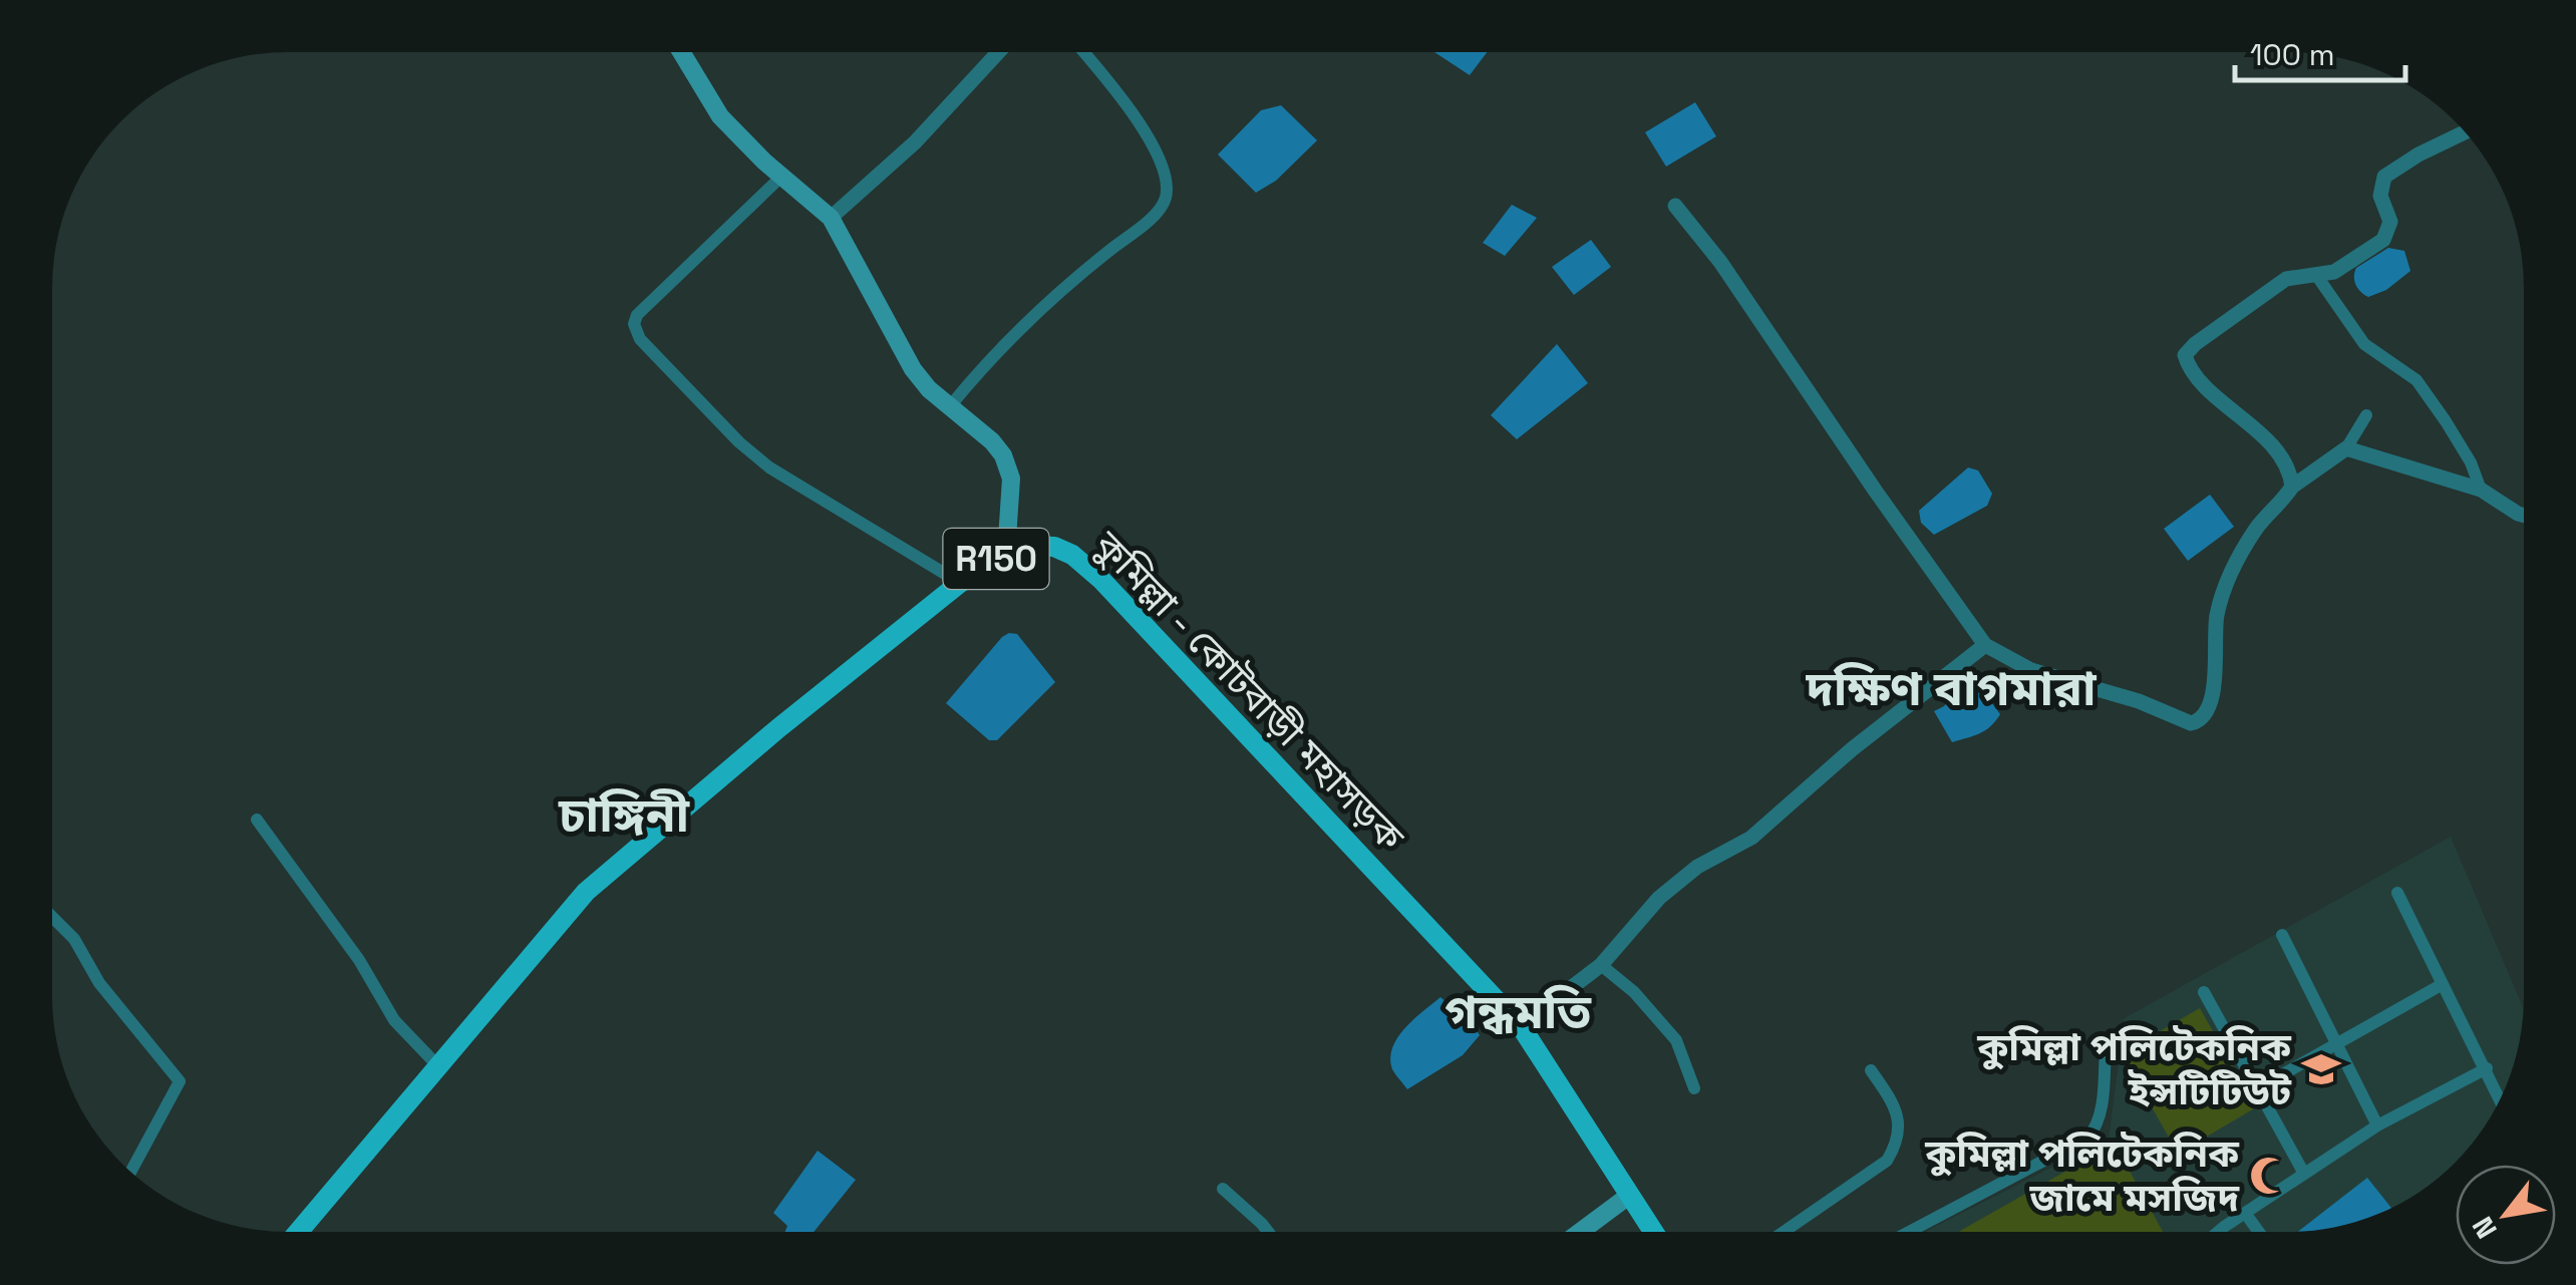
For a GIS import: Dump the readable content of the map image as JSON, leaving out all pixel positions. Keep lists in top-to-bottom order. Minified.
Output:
{"streets":{"main road":["R150","কুমিল্লা - কোটবাড়ী মহাসড়ক"]},"districts":["দক্ষিণ বাগমারা","চাঙ্গিনী","গন্ধমতি"],"places":{"school or university":["কুমিল্লা পলিটেকনিক ইন্সটিটিউট"],"mosque":["কুমিল্লা পলিটেকনিক জামে মসজিদ"]},"scale_bar":"100 m","north":"bottom left"}
